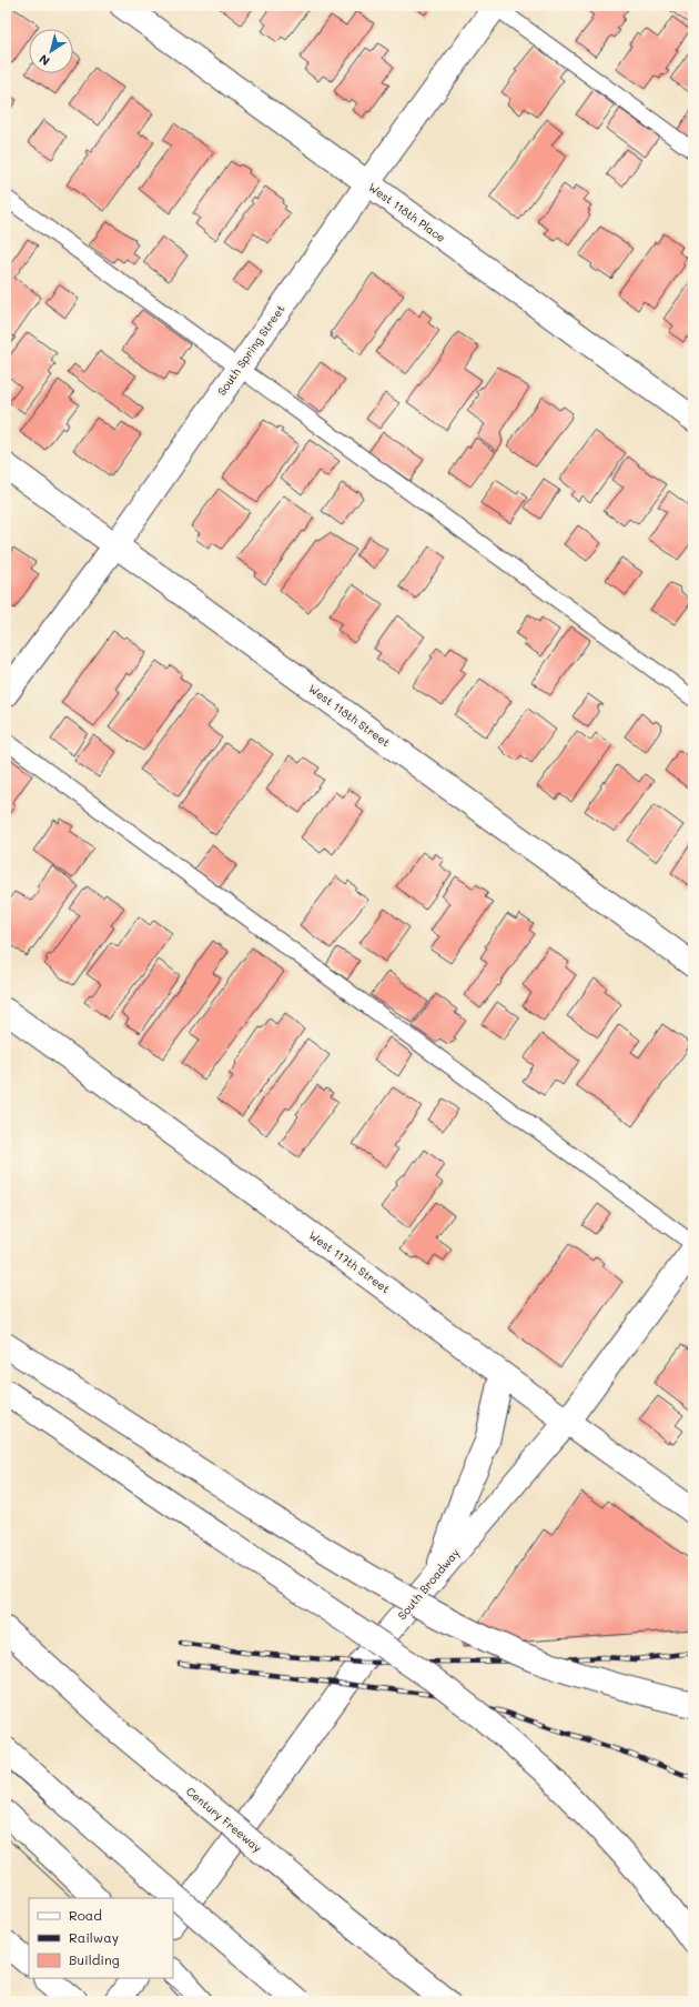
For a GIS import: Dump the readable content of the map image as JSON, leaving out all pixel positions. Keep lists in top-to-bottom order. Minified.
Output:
{"streets":{"main road":["West 118th Place","South Spring Street","West 118th Street","West 117th Street","South Broadway","Century Freeway"]},"crossings":[["West 118th Place","South Spring Street"],["South Spring Street","West 118th Street"],["West 117th Street","South Broadway"]],"legend":["Road","Railway","Building"],"north":"bottom left"}
